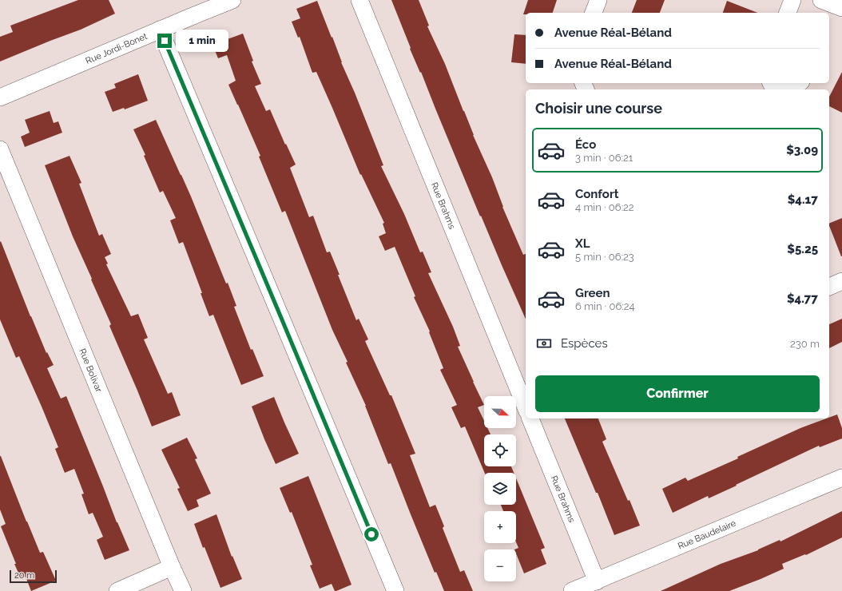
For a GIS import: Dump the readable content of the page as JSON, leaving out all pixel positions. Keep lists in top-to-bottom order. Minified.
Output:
{"streets":{"street":["Rue Jordi-Bonet","Rue Brahms","Rue Bolivar","Rue Baudelaire"]},"crossings":[["Rue Brahms","Rue Baudelaire"]],"scale_bar":"20 m","north":"right","page":{"banner":["Avenue Réal-Béland","Avenue Réal-Béland"],"bubble":"1 min","heading":"Choisir une course","list":[{"name":"Éco","note":"3 min · 06:21","value":"$3.09"},{"name":"Confort","note":"4 min · 06:22","value":"$4.17"},{"name":"XL","note":"5 min · 06:23","value":"$5.25"},{"name":"Green","note":"6 min · 06:24","value":"$4.77"}],"pay":["Espèces","230 m"],"buttons":"Confirmer","map_buttons":["+","−"],"scale":"20 m"}}
